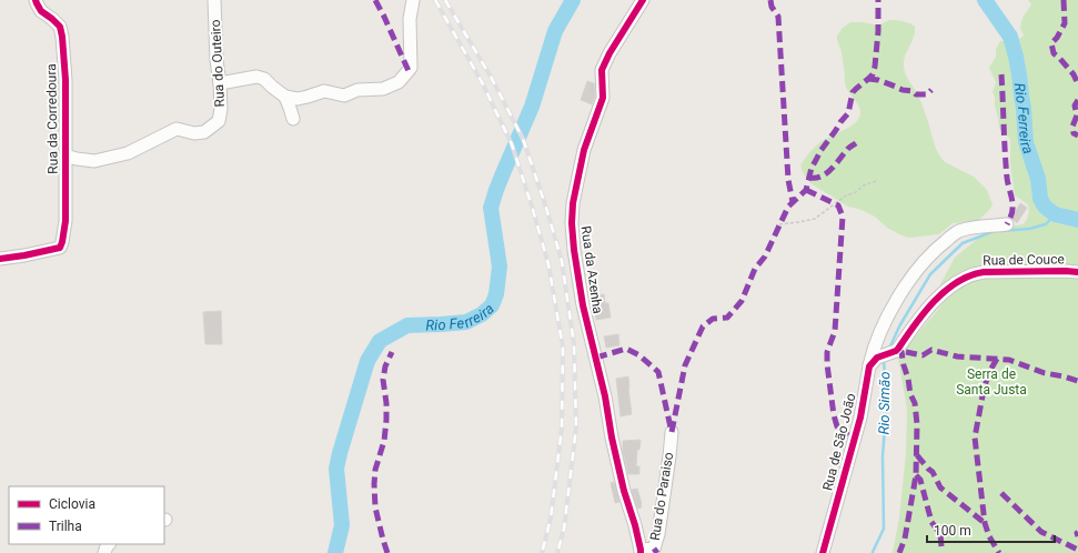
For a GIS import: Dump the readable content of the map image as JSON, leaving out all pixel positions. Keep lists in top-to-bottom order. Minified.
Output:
{"streets":{"street":["Rua do Outeiro","Rua da Corredoura","Rua de Couce","Rua da Azenha","Rua de São João","Rua do Paraiso"]},"crossings":[["Rua do Outeiro","Rua da Corredoura"],["Rua de Couce","Rua de São João"],["Rua da Azenha","Rua do Paraiso"]],"water":["Rio Ferreira","Rio Simão"],"parks":["Serra de Santa Justa"],"legend":["Ciclovia","Trilha"],"scale_bar":"100 m"}
